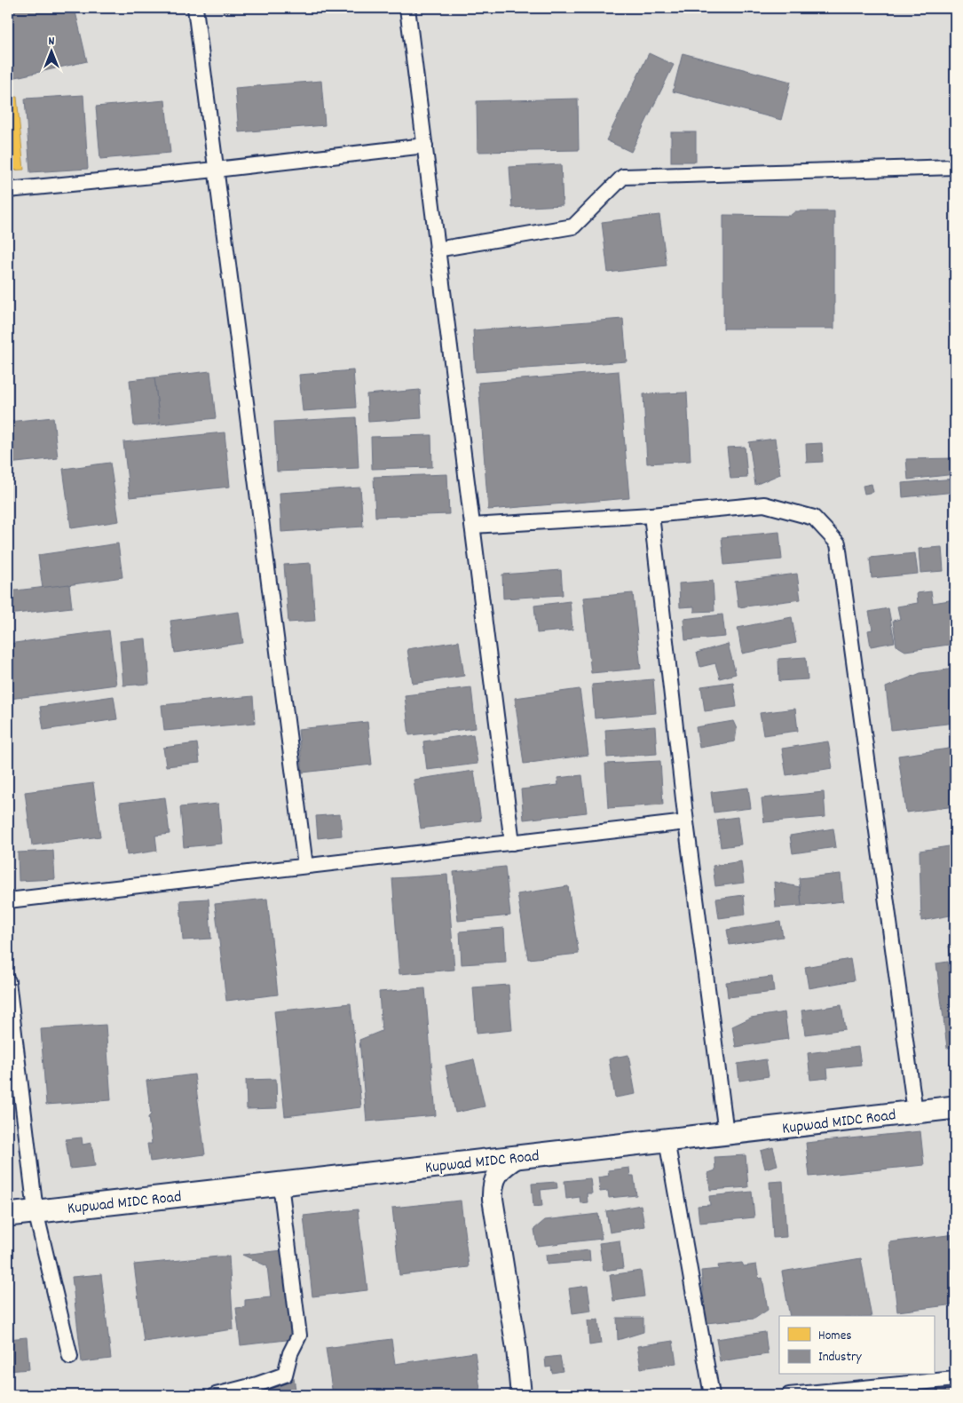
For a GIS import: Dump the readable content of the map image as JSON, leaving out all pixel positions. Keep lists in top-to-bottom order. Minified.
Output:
{"streets":{"main road":["Kupwad MIDC Road"]},"legend":["Homes","Industry"],"north":"top"}
